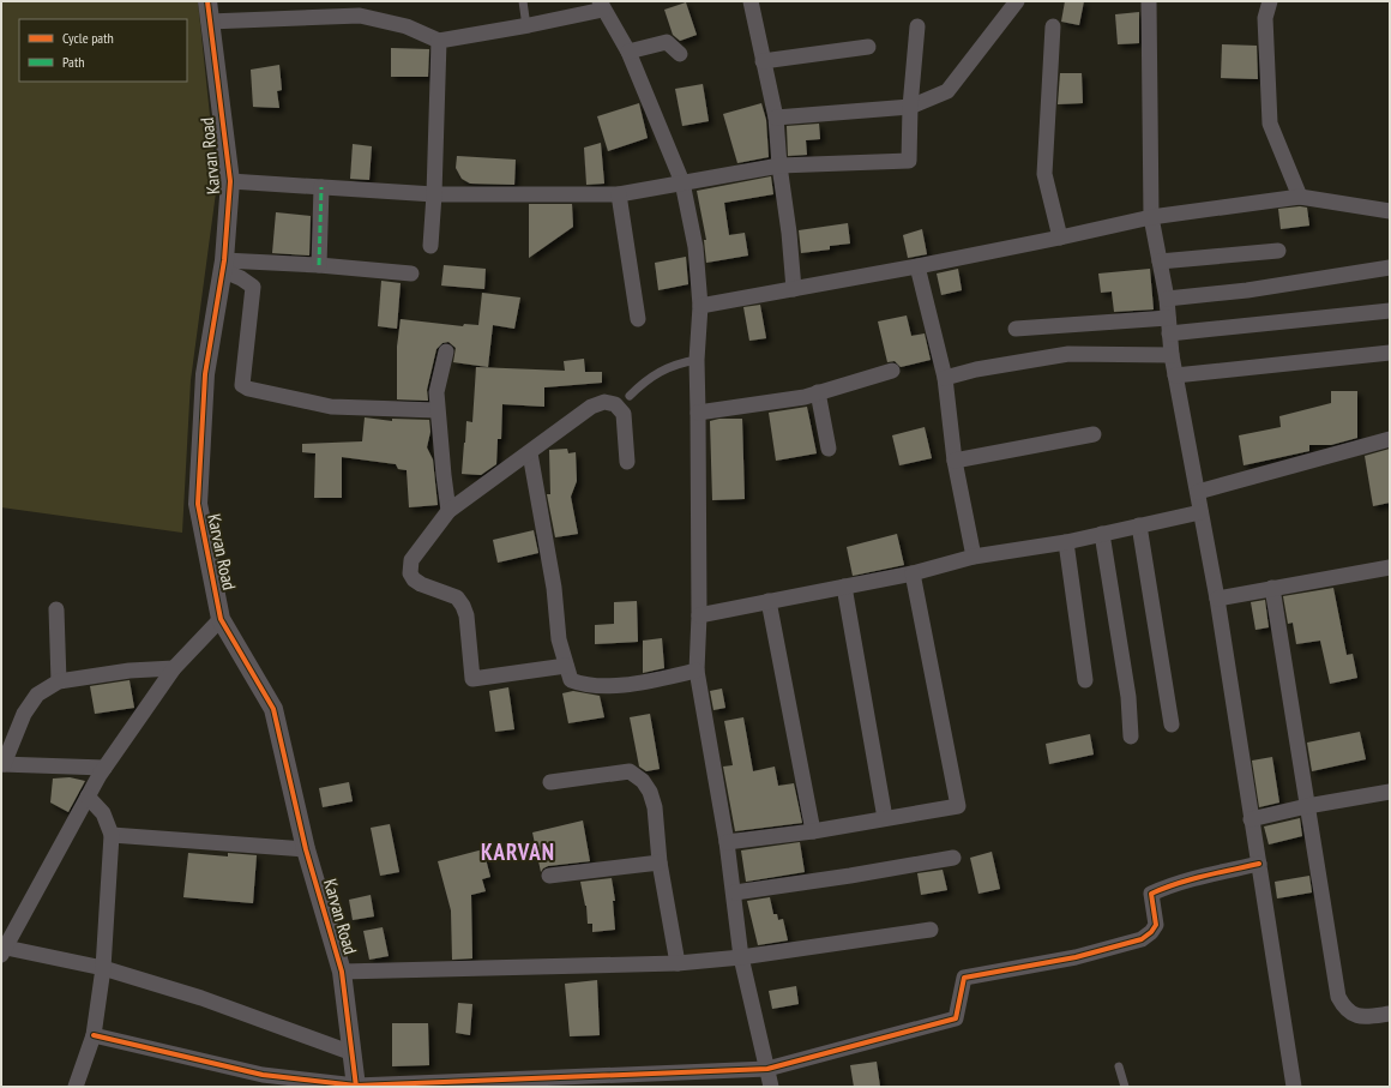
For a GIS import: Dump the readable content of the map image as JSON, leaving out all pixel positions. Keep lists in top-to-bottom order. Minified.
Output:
{"streets":{"street":["Karvan Road"]},"districts":["KARVAN"],"legend":["Cycle path","Path"]}
